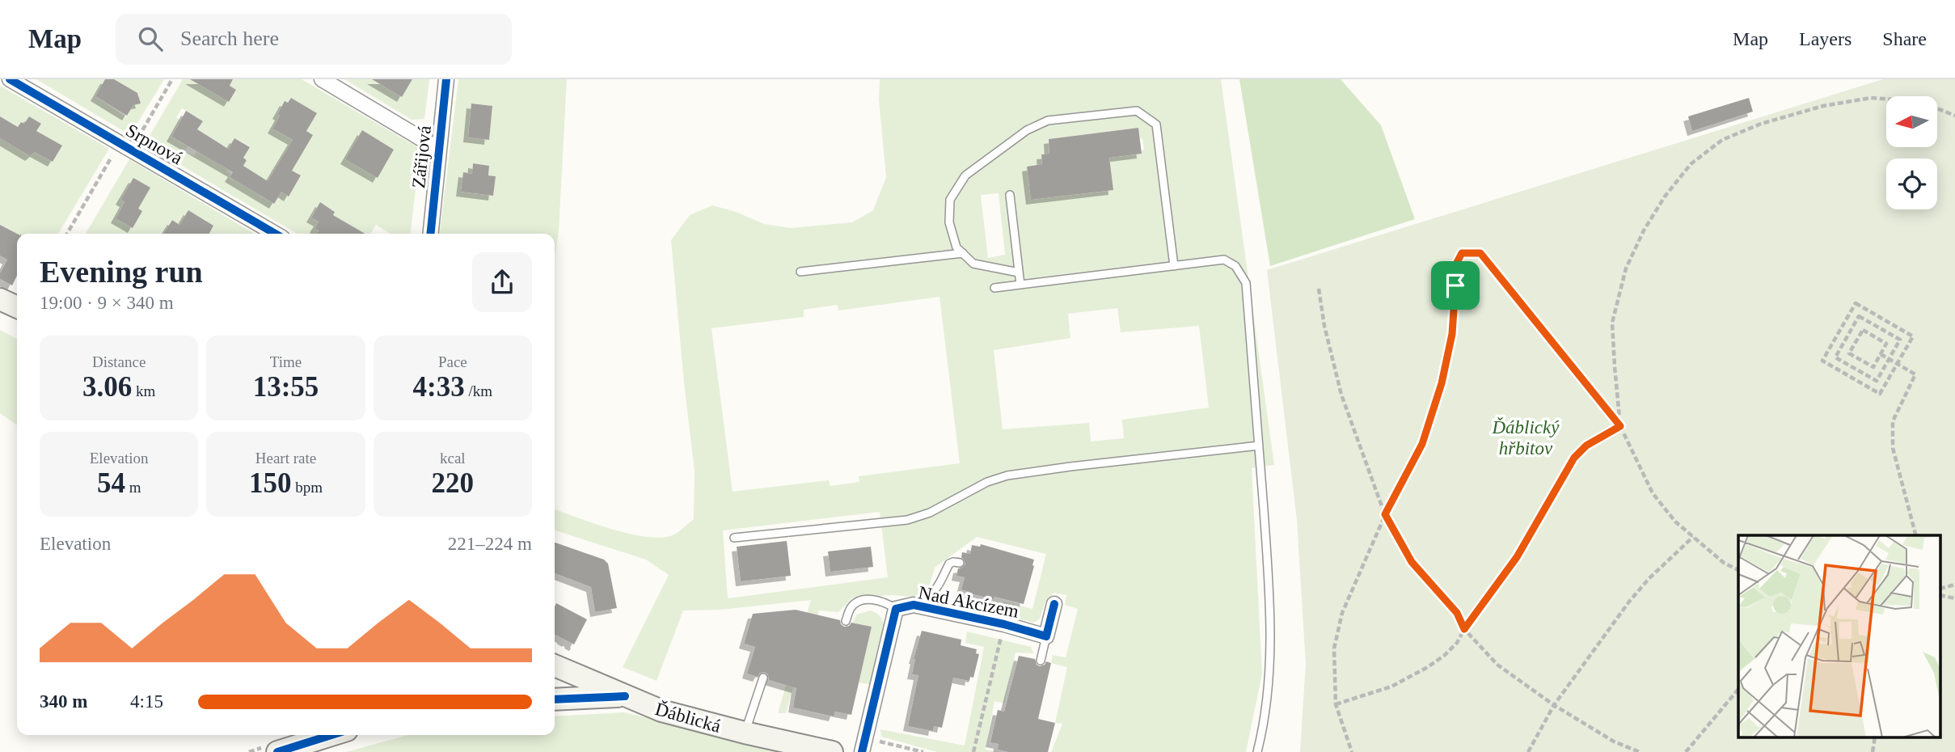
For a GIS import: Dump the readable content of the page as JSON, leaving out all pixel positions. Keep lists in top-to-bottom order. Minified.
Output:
{"streets":{"main road":["Ďáblická"],"street":["Srpnová","Zářijová","Nad Akcízem"]},"parks":["Ďáblický hřbitov"],"north":"left","page":{"header":"Map","search":"Search here","nav":["Map","Layers","Share"],"heading":["Evening run","19:00 · 9 × 340 m"],"stats":[["Distance","3.06 km"],["Time","13:55"],["Pace","4:33 /km"],["Elevation","54 m"],["Heart rate","150 bpm"],["kcal","220"]],"chart":["Elevation","221–224 m"],"list":[{"name":"340 m","note":"4:15"}]}}
